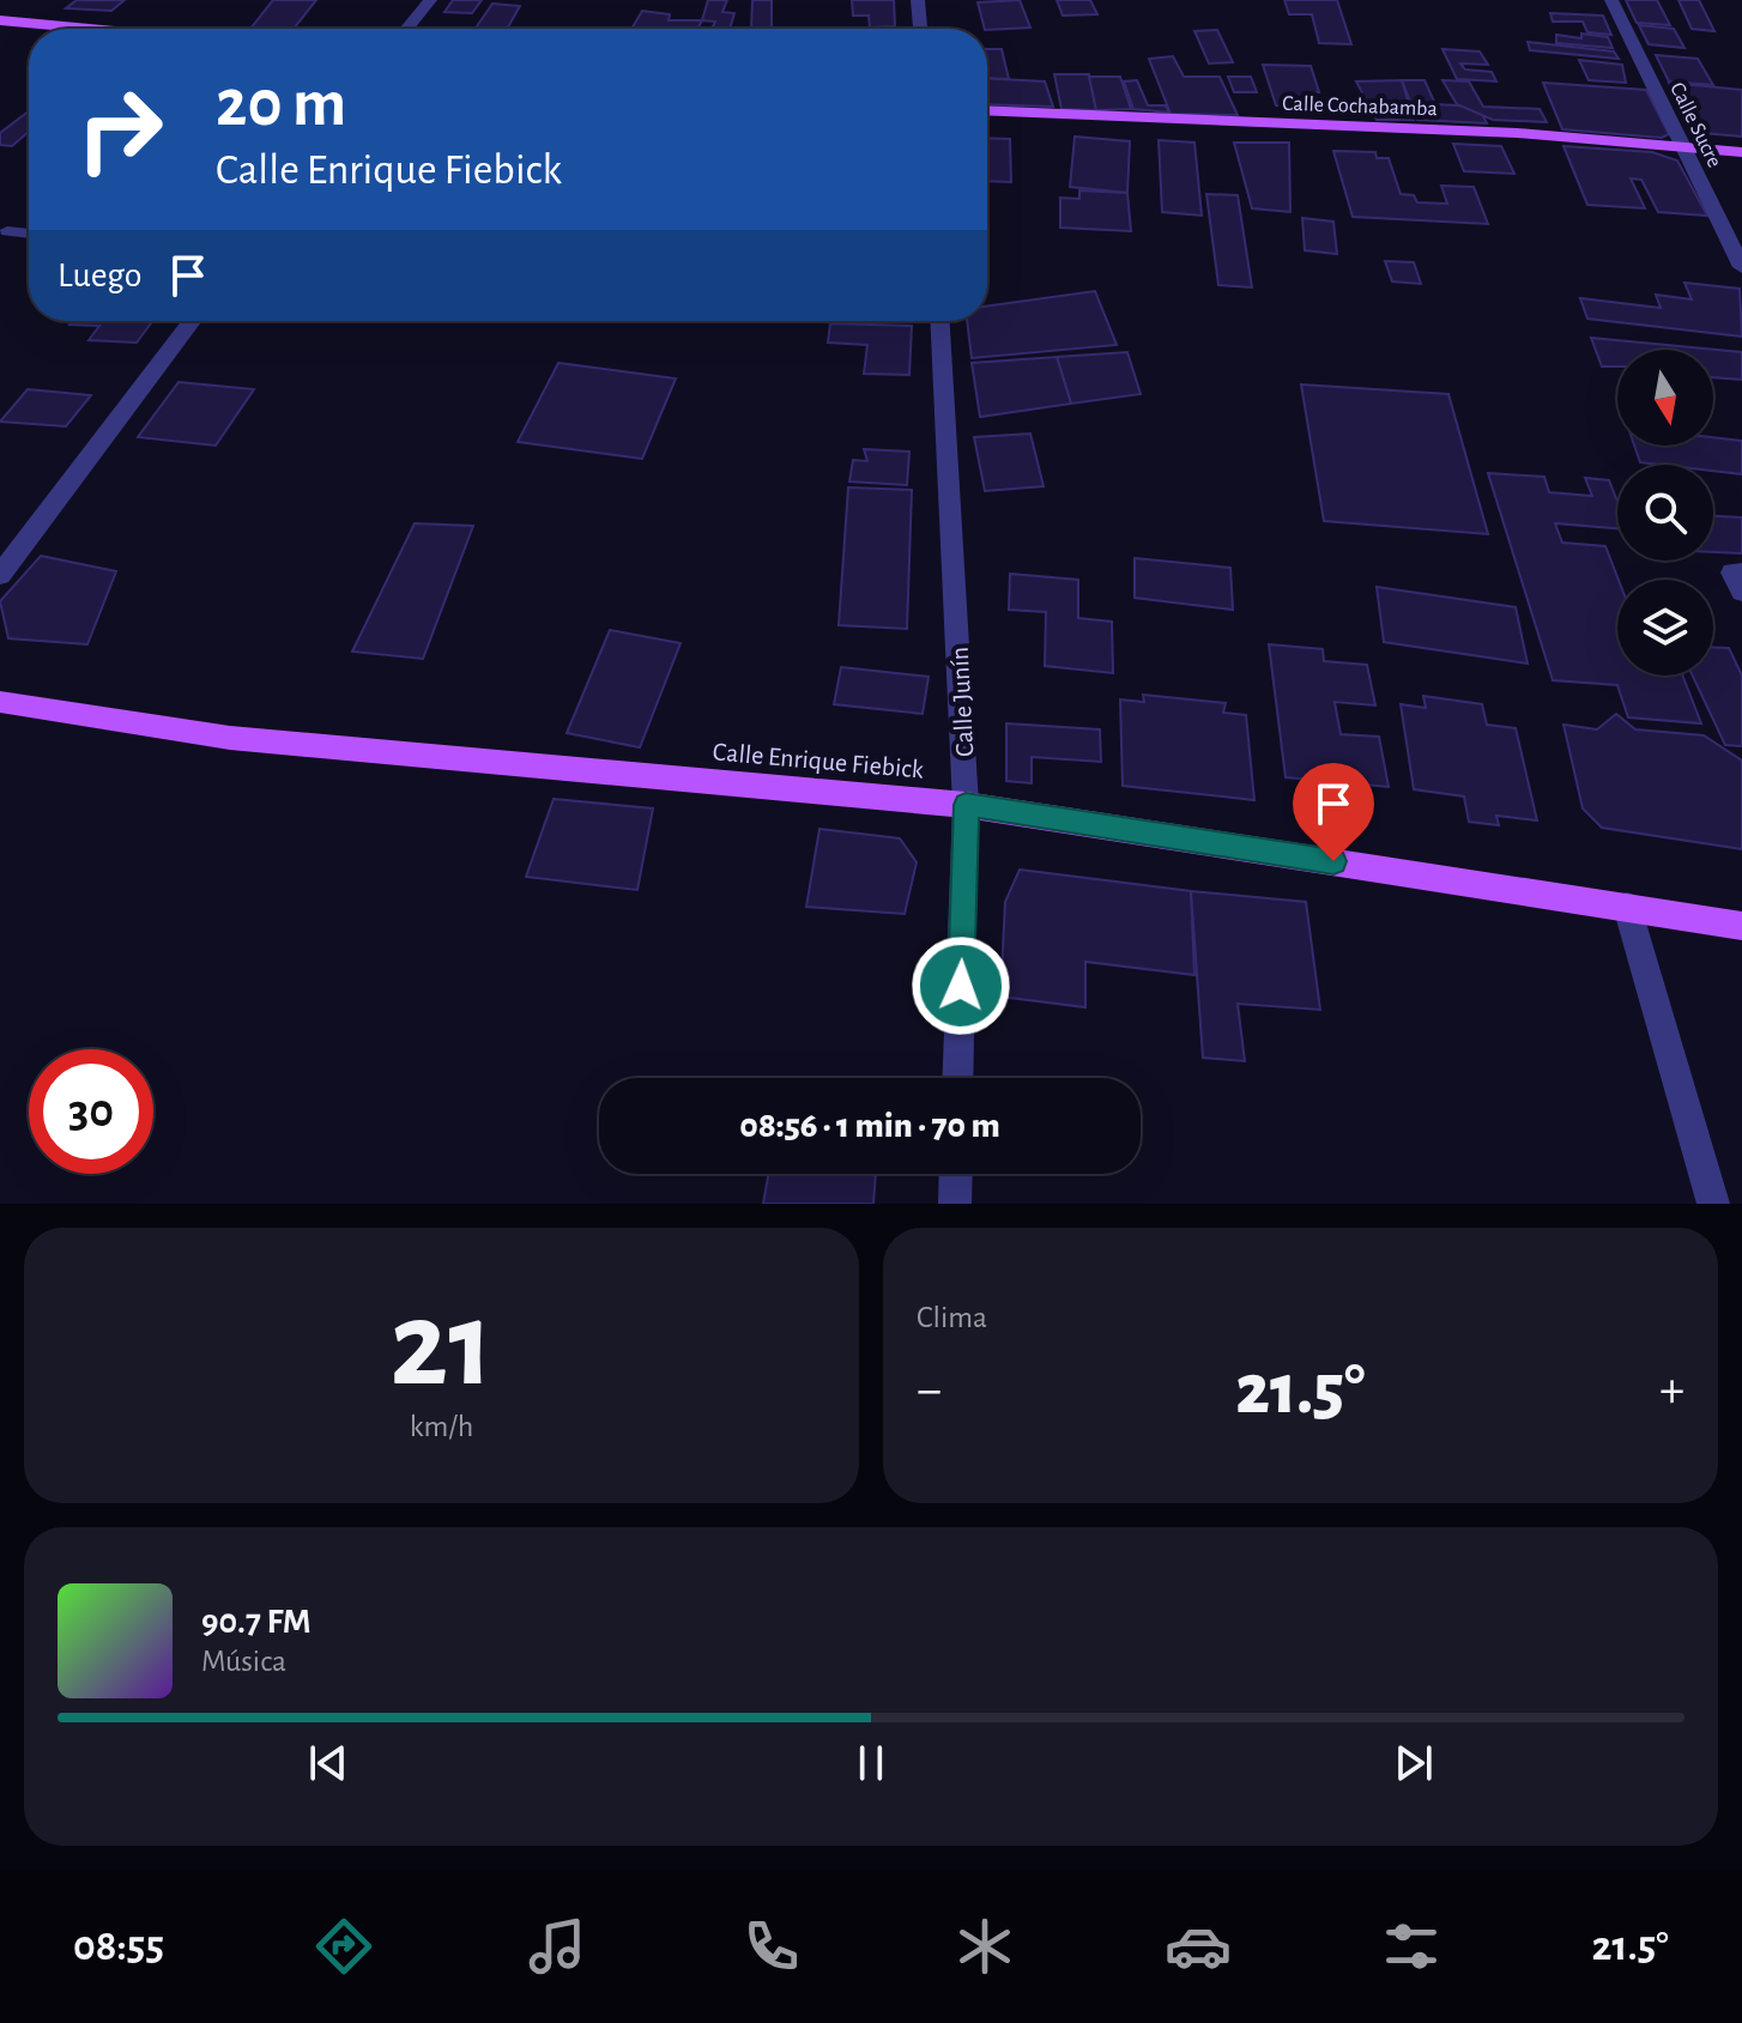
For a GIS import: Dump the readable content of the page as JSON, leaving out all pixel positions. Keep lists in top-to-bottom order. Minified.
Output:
{"streets":{"main road":["Calle Cochabamba","Calle Enrique Fiebick"],"street":["Calle Sucre","Calle Junín"]},"crossings":[["Calle Cochabamba","Calle Sucre"],["Calle Junín","Calle Enrique Fiebick"]],"north":"bottom","page":{"turn":["20 m","Calle Enrique Fiebick"],"then":"Luego","limit":"30","trip":"08:56 · 1 min · 70 m","tile":[["21","km/h"],"Clima"],"heat":["−","21.5°","+"],"song":["90.7 FM","Música"],"tabs":["08:55","21.5°"]}}
